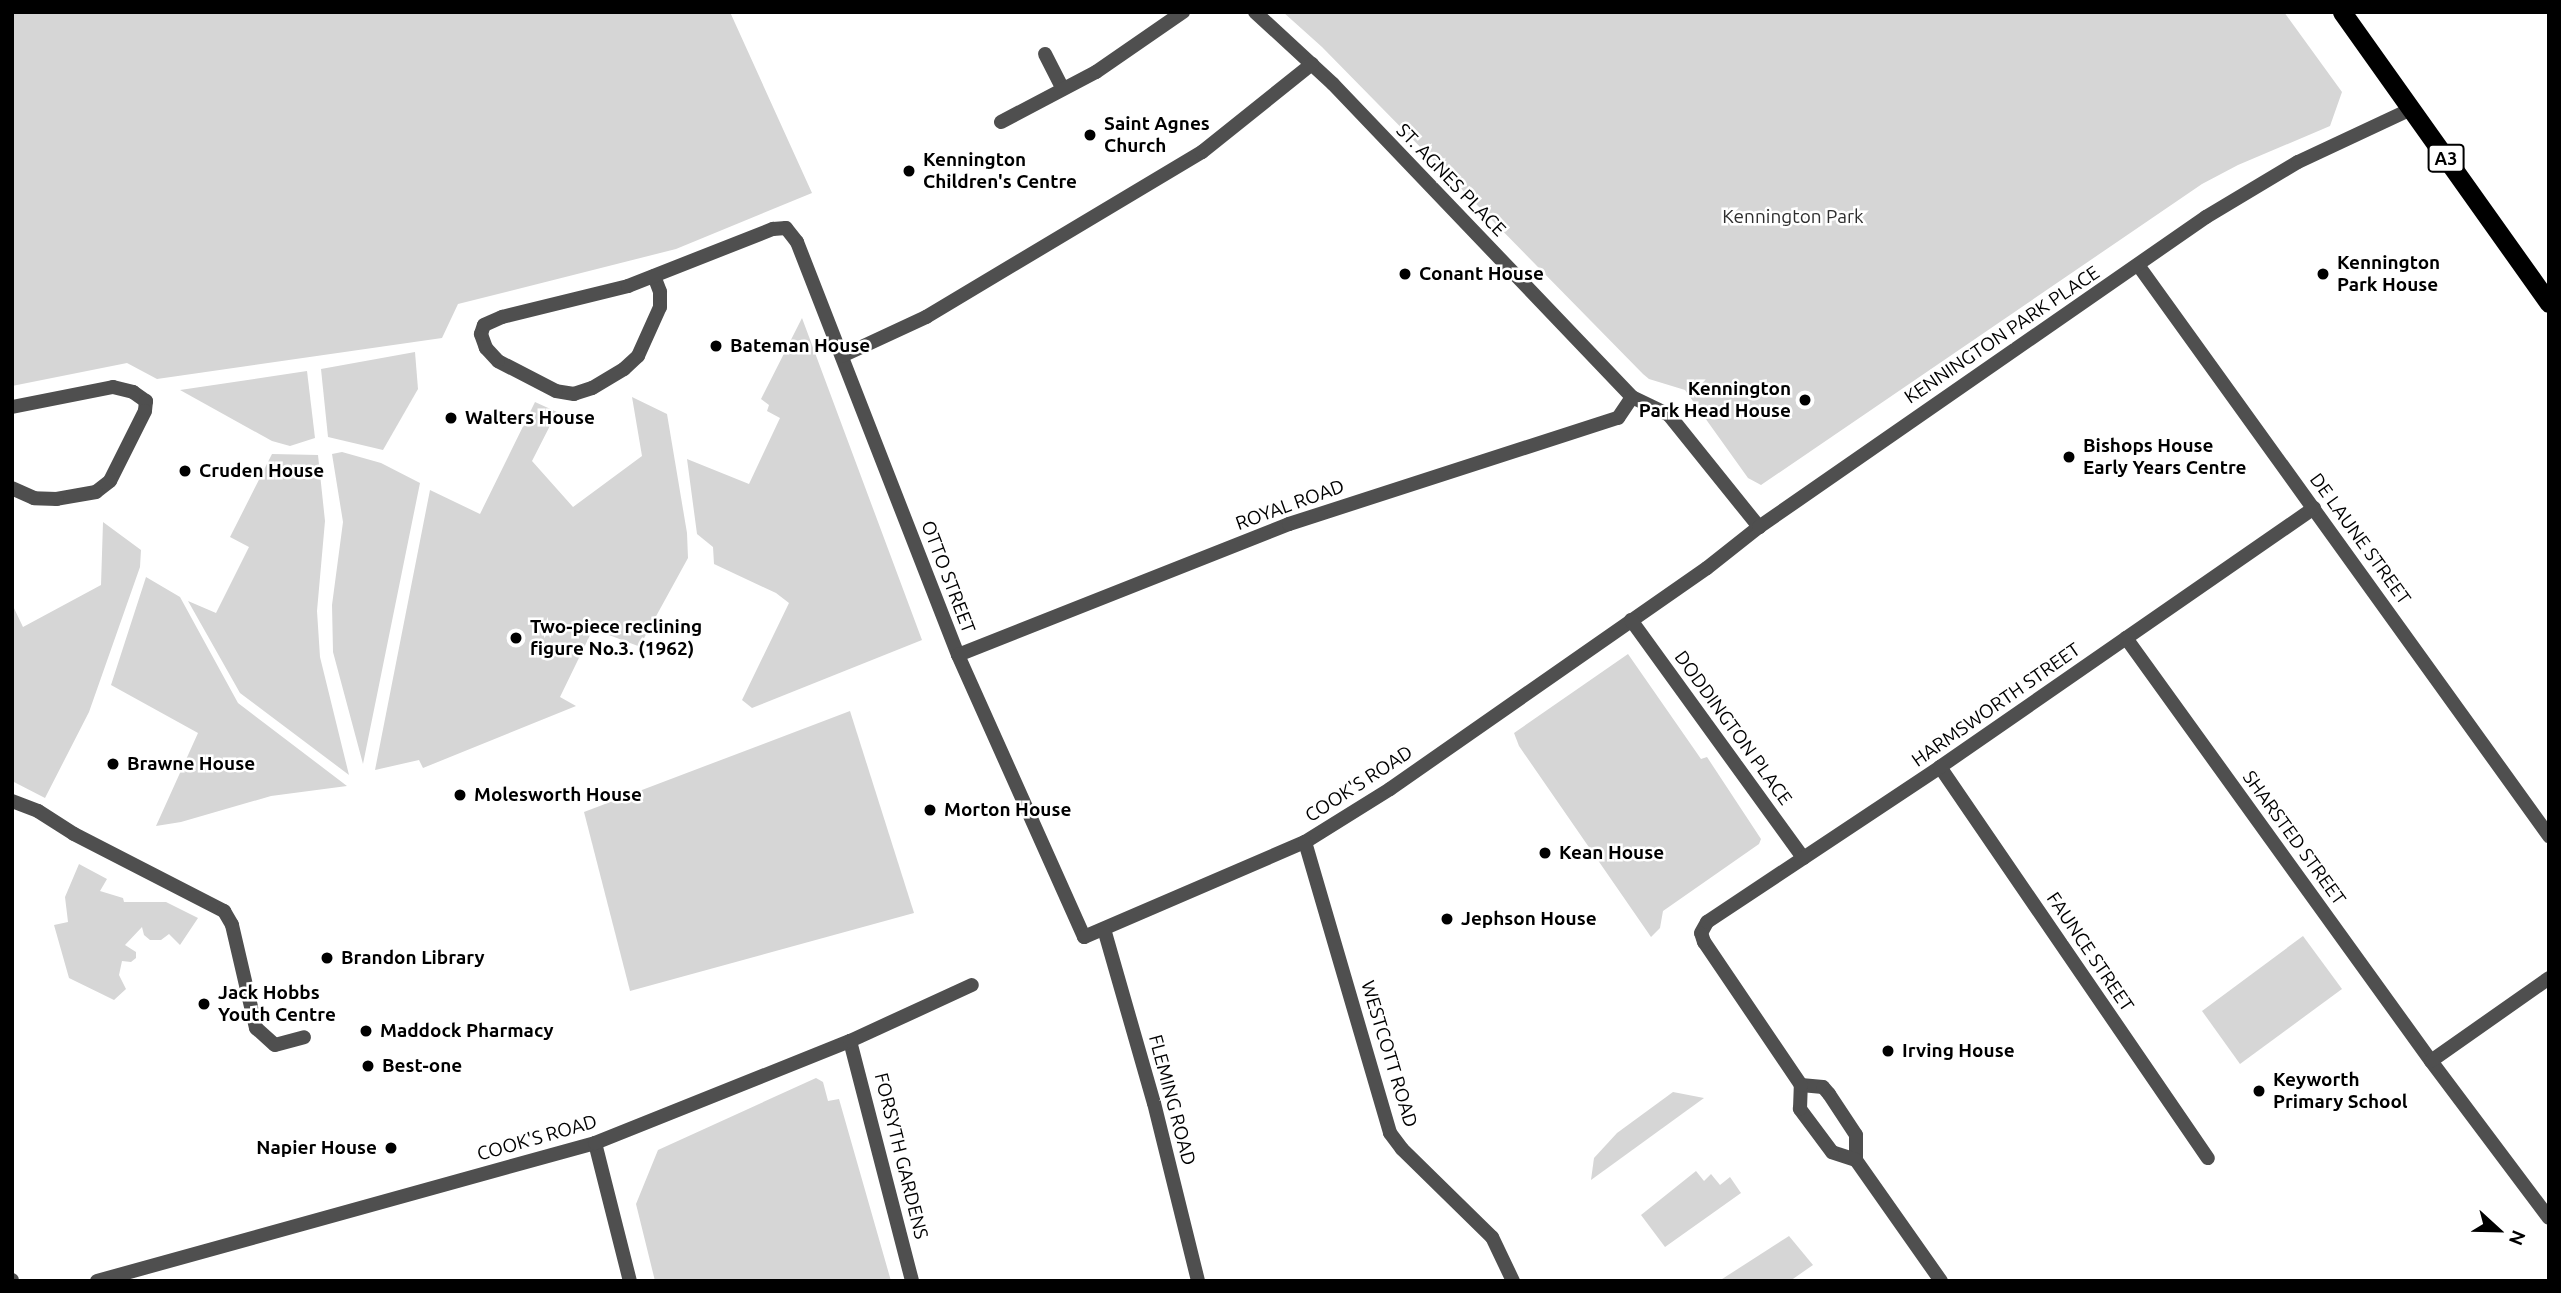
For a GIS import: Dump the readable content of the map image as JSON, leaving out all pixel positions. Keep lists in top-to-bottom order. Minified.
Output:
{"streets":{"highway":["A3"],"street":["ST. AGNES PLACE","KENNINGTON PARK PLACE","ROYAL ROAD","DE LAUNE STREET","OTTO STREET","HARMSWORTH STREET","DODDINGTON PLACE","COOK'S ROAD","SHARSTED STREET","FAUNCE STREET","WESTCOTT ROAD","FLEMING ROAD","FORSYTH GARDENS"]},"crossings":[["A3","KENNINGTON PARK PLACE"],["ST. AGNES PLACE","KENNINGTON PARK PLACE"],["ST. AGNES PLACE","ROYAL ROAD"],["KENNINGTON PARK PLACE","DE LAUNE STREET"],["KENNINGTON PARK PLACE","DODDINGTON PLACE"],["KENNINGTON PARK PLACE","COOK'S ROAD"],["ROYAL ROAD","OTTO STREET"],["DE LAUNE STREET","HARMSWORTH STREET"],["OTTO STREET","COOK'S ROAD"],["HARMSWORTH STREET","DODDINGTON PLACE"],["HARMSWORTH STREET","SHARSTED STREET"],["HARMSWORTH STREET","FAUNCE STREET"],["DODDINGTON PLACE","COOK'S ROAD"],["COOK'S ROAD","WESTCOTT ROAD"],["COOK'S ROAD","FLEMING ROAD"],["COOK'S ROAD","FORSYTH GARDENS"]],"parks":["Kennington Park"],"places":["Saint Agnes Church","Kennington Children's Centre","Conant House","Kennington Park House","Bateman House","Kennington Park Head House","Walters House","Bishops House Early Years Centre","Cruden House","Two-piece reclining figure No.3. (1962)","Brawne House","Molesworth House","Morton House","Kean House","Jephson House","Brandon Library","Jack Hobbs Youth Centre","Maddock Pharmacy","Irving House","Best-one","Keyworth Primary School","Napier House"],"north":"right"}
